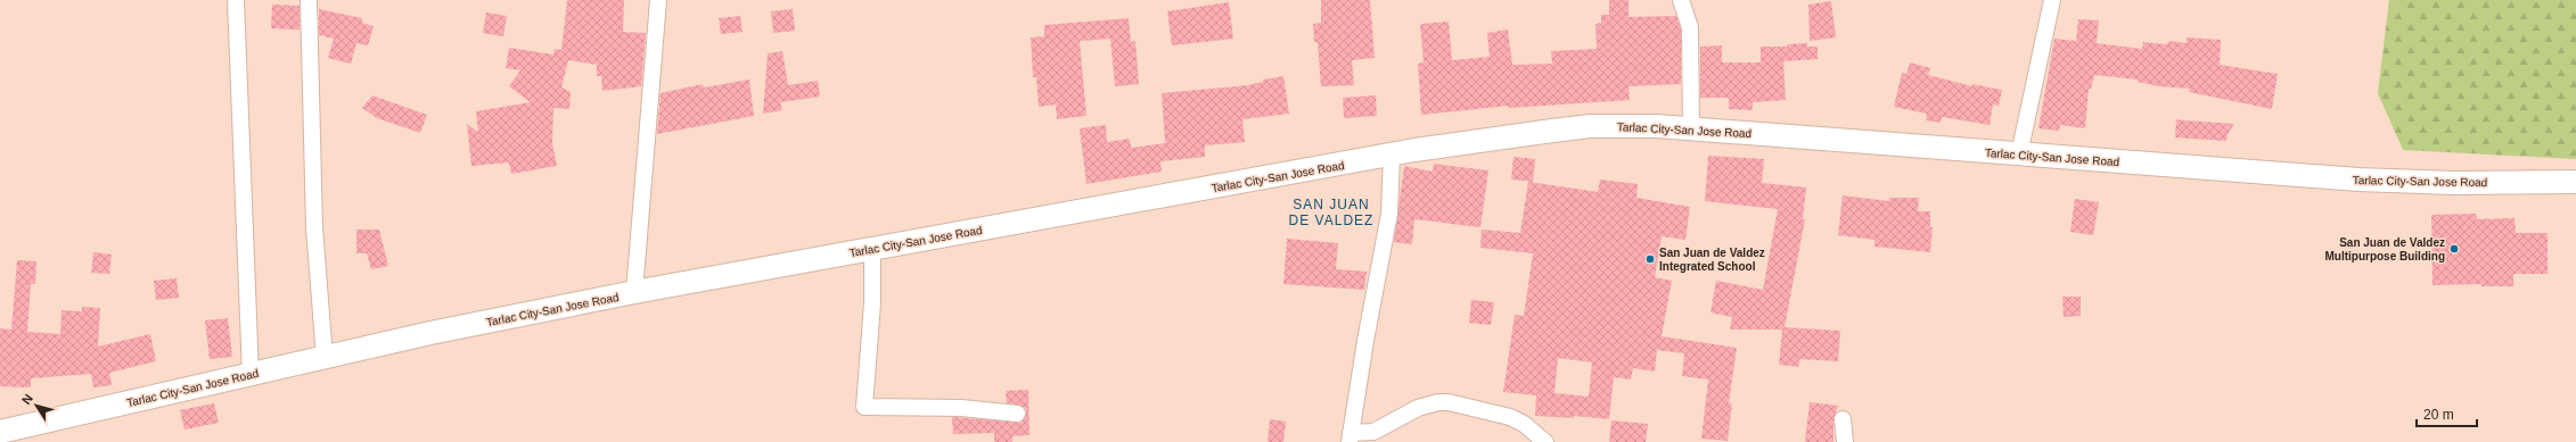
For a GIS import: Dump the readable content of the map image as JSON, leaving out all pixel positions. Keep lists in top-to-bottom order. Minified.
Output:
{"streets":{"main road":["Tarlac City-San Jose Road"]},"districts":["SAN JUAN DE VALDEZ"],"places":["San Juan de Valdez Multipurpose Building","San Juan de Valdez Integrated School"],"scale_bar":"20 m","north":"top left"}
